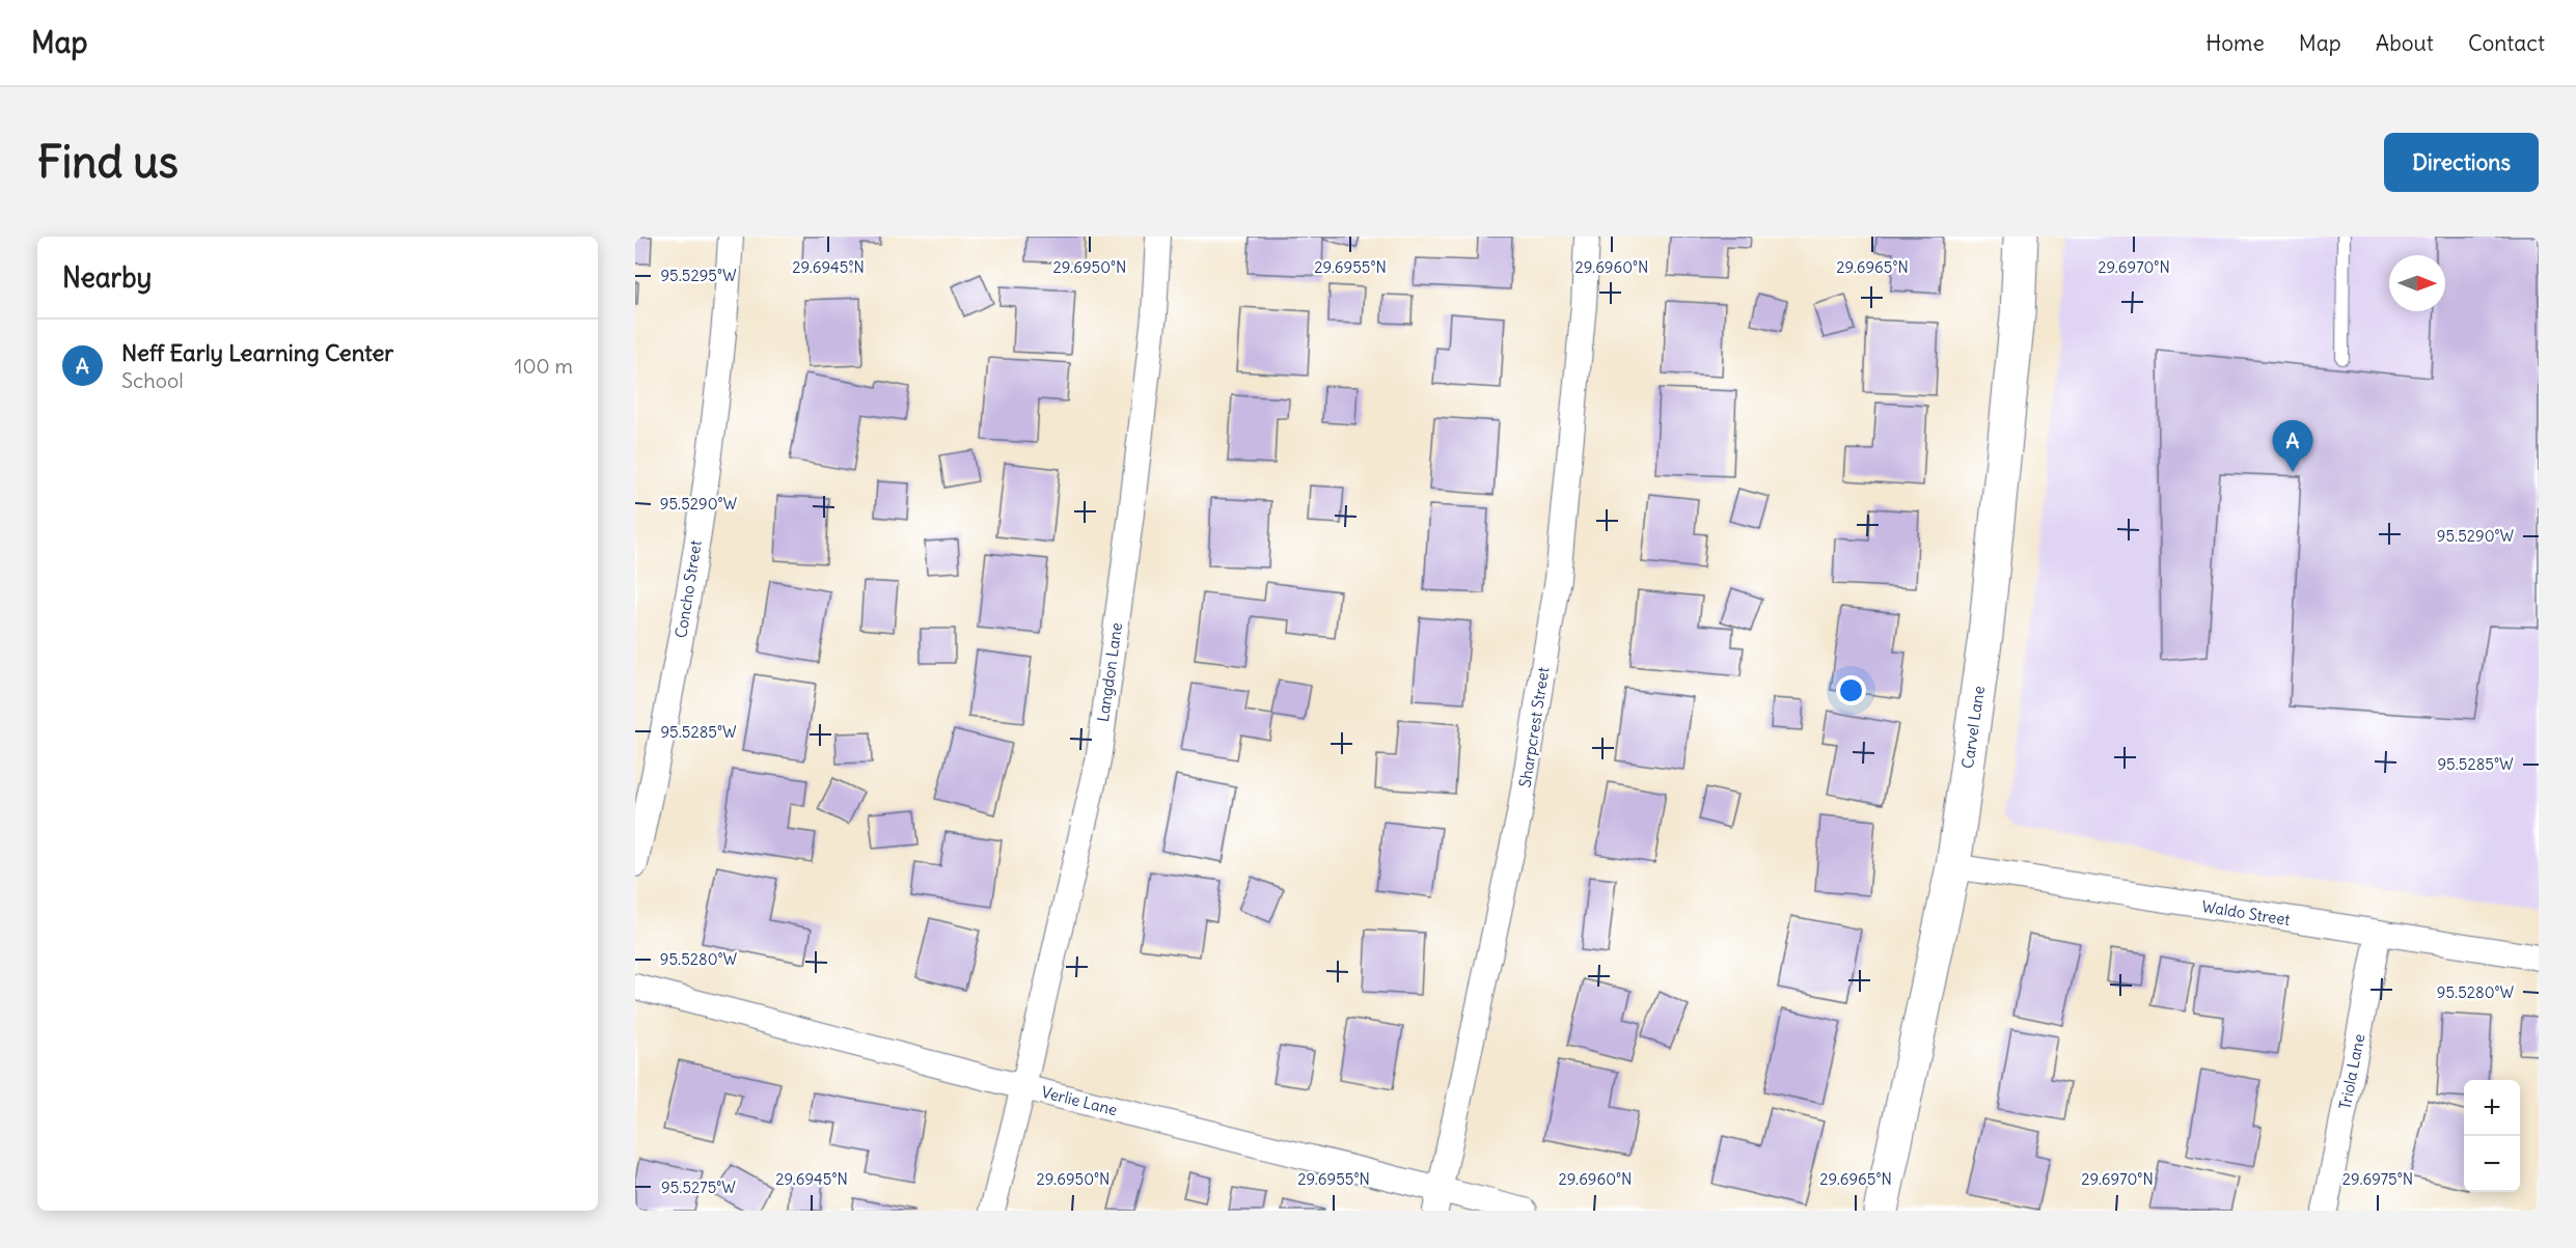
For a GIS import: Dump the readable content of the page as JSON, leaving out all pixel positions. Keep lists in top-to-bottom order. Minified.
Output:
{"streets":{"street":["Concho Street","Langdon Lane","Sharpcrest Street","Carvel Lane","Waldo Street","Triola Lane","Verlie Lane"]},"crossings":[["Langdon Lane","Verlie Lane"],["Sharpcrest Street","Verlie Lane"],["Carvel Lane","Waldo Street"],["Waldo Street","Triola Lane"]],"north":"right","page":{"header":"Map","nav":["Home","Map","About","Contact"],"buttons":"Directions","title":"Find us","heading":"Nearby","list":[{"mark":"A","name":"Neff Early Learning Center","note":"School","value":"100 m"}],"pins":"A","map_buttons":["+","−"]},"coordinates":["29.6945°N","29.6950°N","29.6955°N","29.6960°N","29.6965°N","29.6970°N","95.5295°W","95.5290°W","95.5285°W","95.5280°W","29.6975°N","95.5275°W"]}
